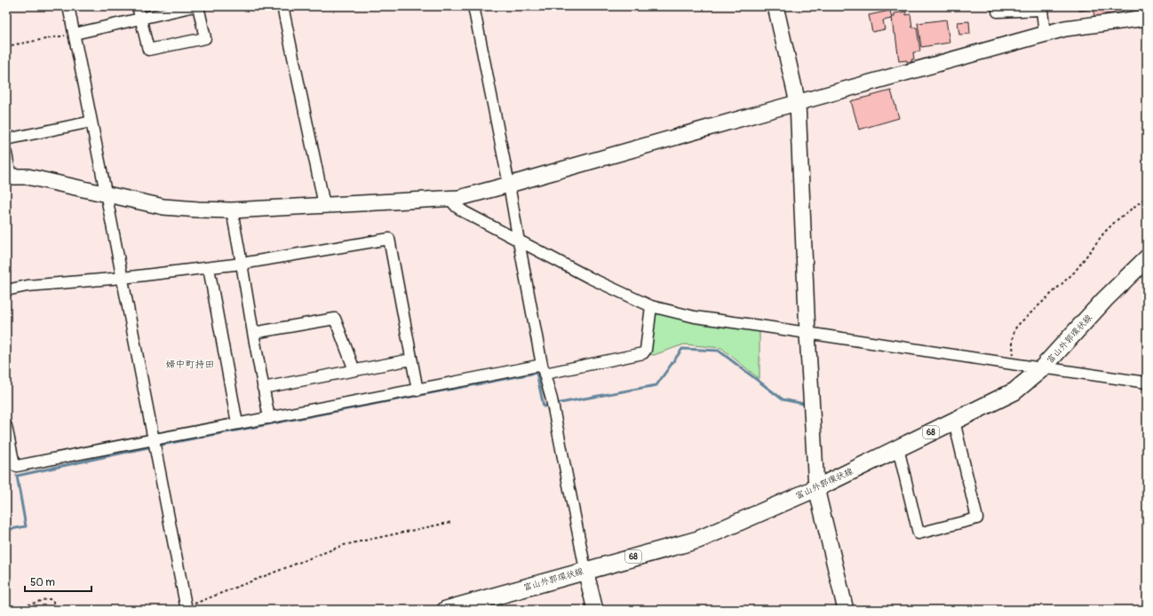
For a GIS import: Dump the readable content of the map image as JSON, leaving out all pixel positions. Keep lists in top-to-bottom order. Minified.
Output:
{"streets":{"main road":["富山外郭環状線","68"]},"districts":["婦中町持田"],"scale_bar":"50 m"}
